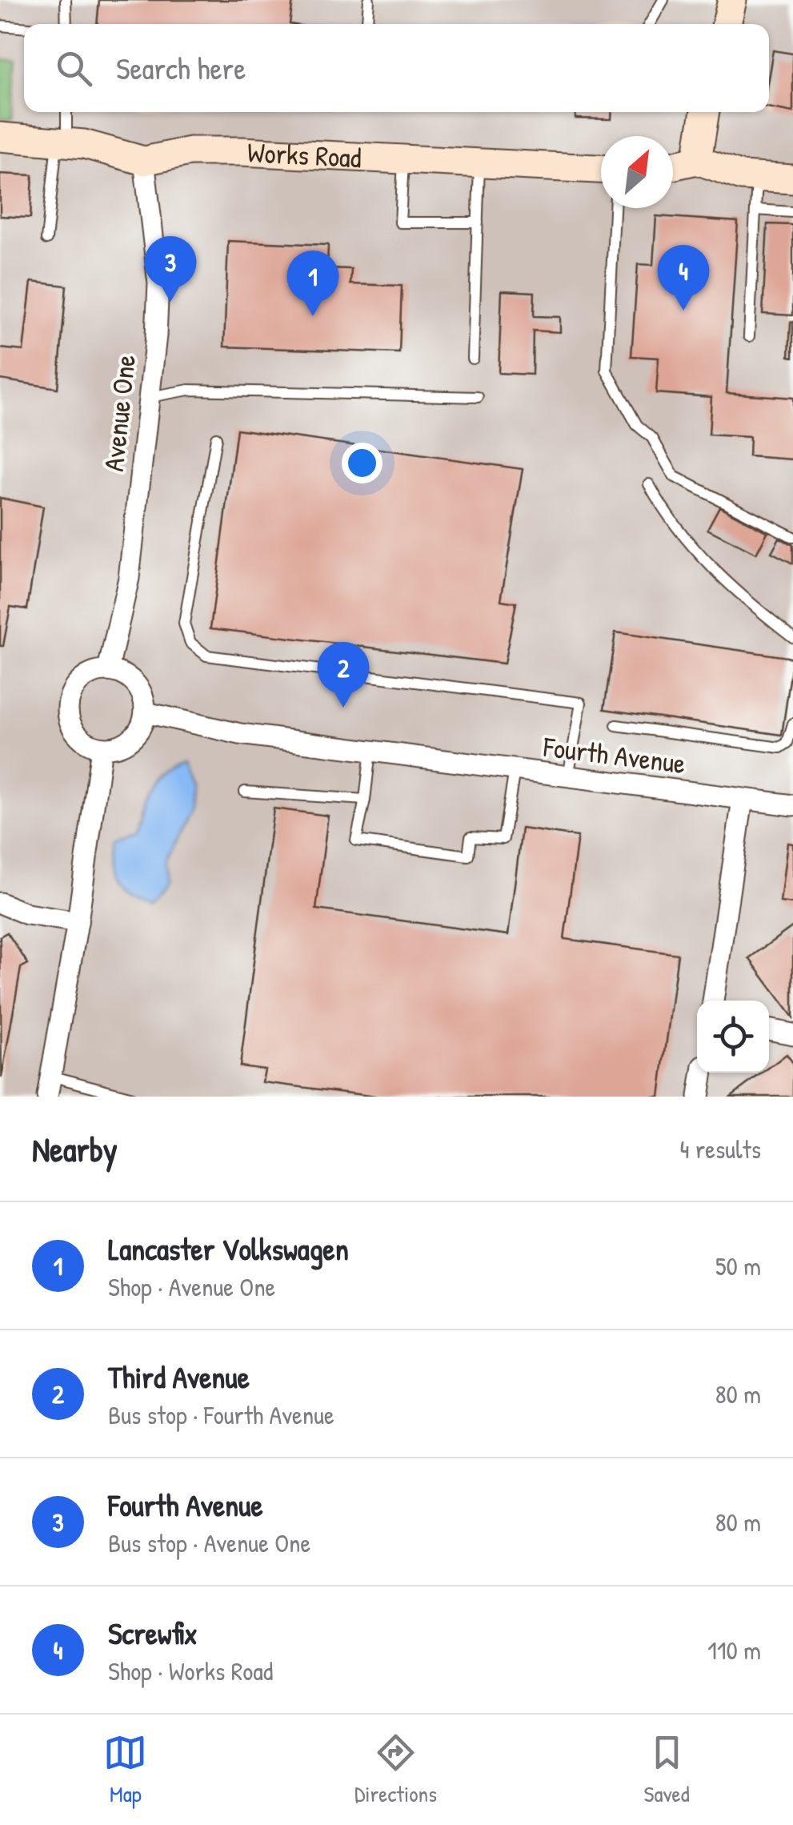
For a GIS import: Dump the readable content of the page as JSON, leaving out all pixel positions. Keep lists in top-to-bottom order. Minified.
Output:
{"streets":{"street":["Works Road","Avenue One","Fourth Avenue"]},"crossings":[["Works Road","Avenue One"],["Avenue One","Fourth Avenue"]],"north":"top right","page":{"search":"Search here","pins":["3","4","1","2"],"heading":["Nearby","4 results"],"list":[{"mark":"1","name":"Lancaster Volkswagen","note":"Shop · Avenue One","value":"50 m"},{"mark":"2","name":"Third Avenue","note":"Bus stop · Fourth Avenue","value":"80 m"},{"mark":"3","name":"Fourth Avenue","note":"Bus stop · Avenue One","value":"80 m"},{"mark":"4","name":"Screwfix","note":"Shop · Works Road","value":"110 m"}],"nav":["Map","Directions","Saved"]}}
